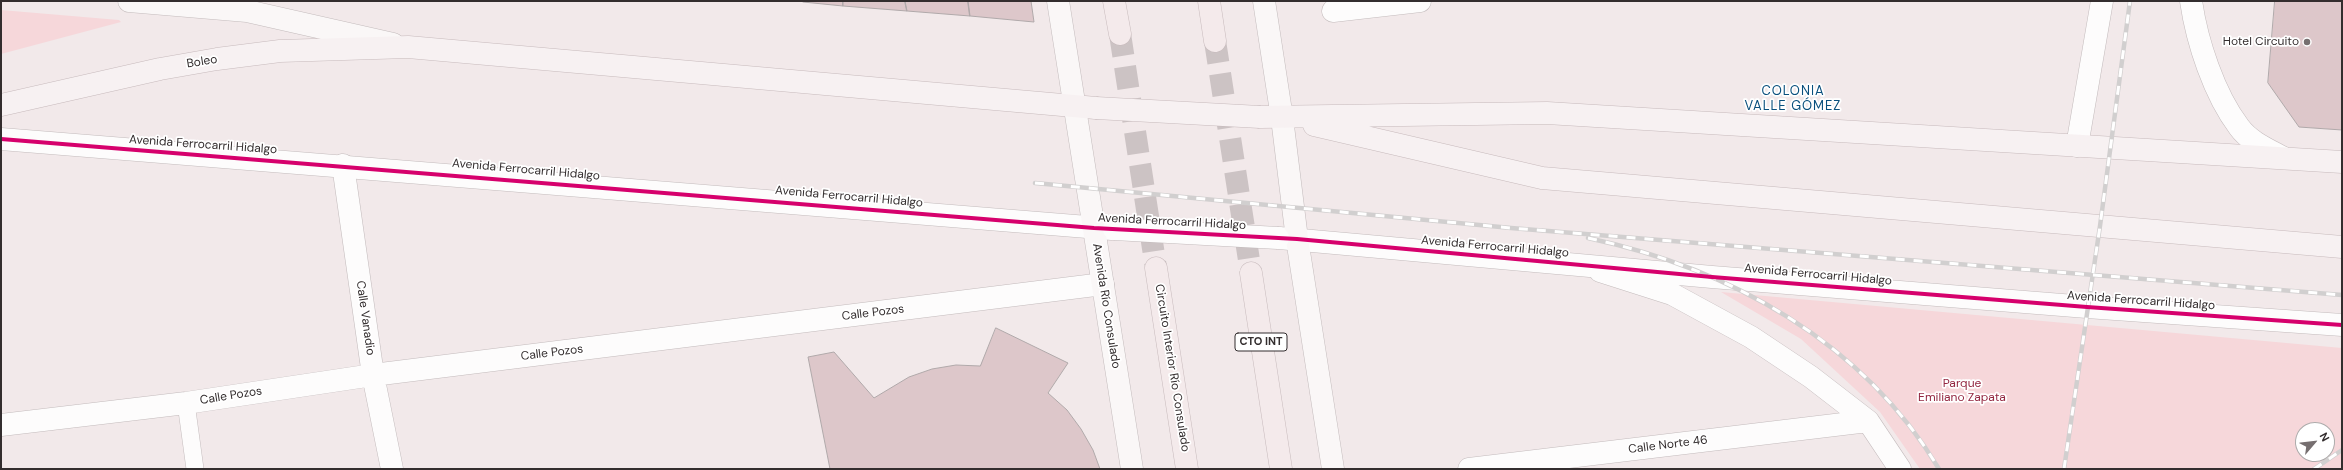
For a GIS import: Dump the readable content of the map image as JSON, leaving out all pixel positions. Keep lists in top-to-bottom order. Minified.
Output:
{"streets":{"highway":["CTO INT","Circuito Interior Río Consulado"],"main road":["Boleo","Avenida Río Consulado"],"street":["Avenida Ferrocarril Hidalgo","Calle Pozos","Calle Vanadio","Calle Norte 46"]},"crossings":[["Avenida Ferrocarril Hidalgo","Avenida Río Consulado"],["Avenida Ferrocarril Hidalgo","Calle Vanadio"],["Avenida Río Consulado","Calle Pozos"],["Calle Pozos","Calle Vanadio"]],"districts":["COLONIA VALLE GÓMEZ"],"parks":["Parque Emiliano Zapata"],"places":["Hotel Circuito"],"north":"top right"}
